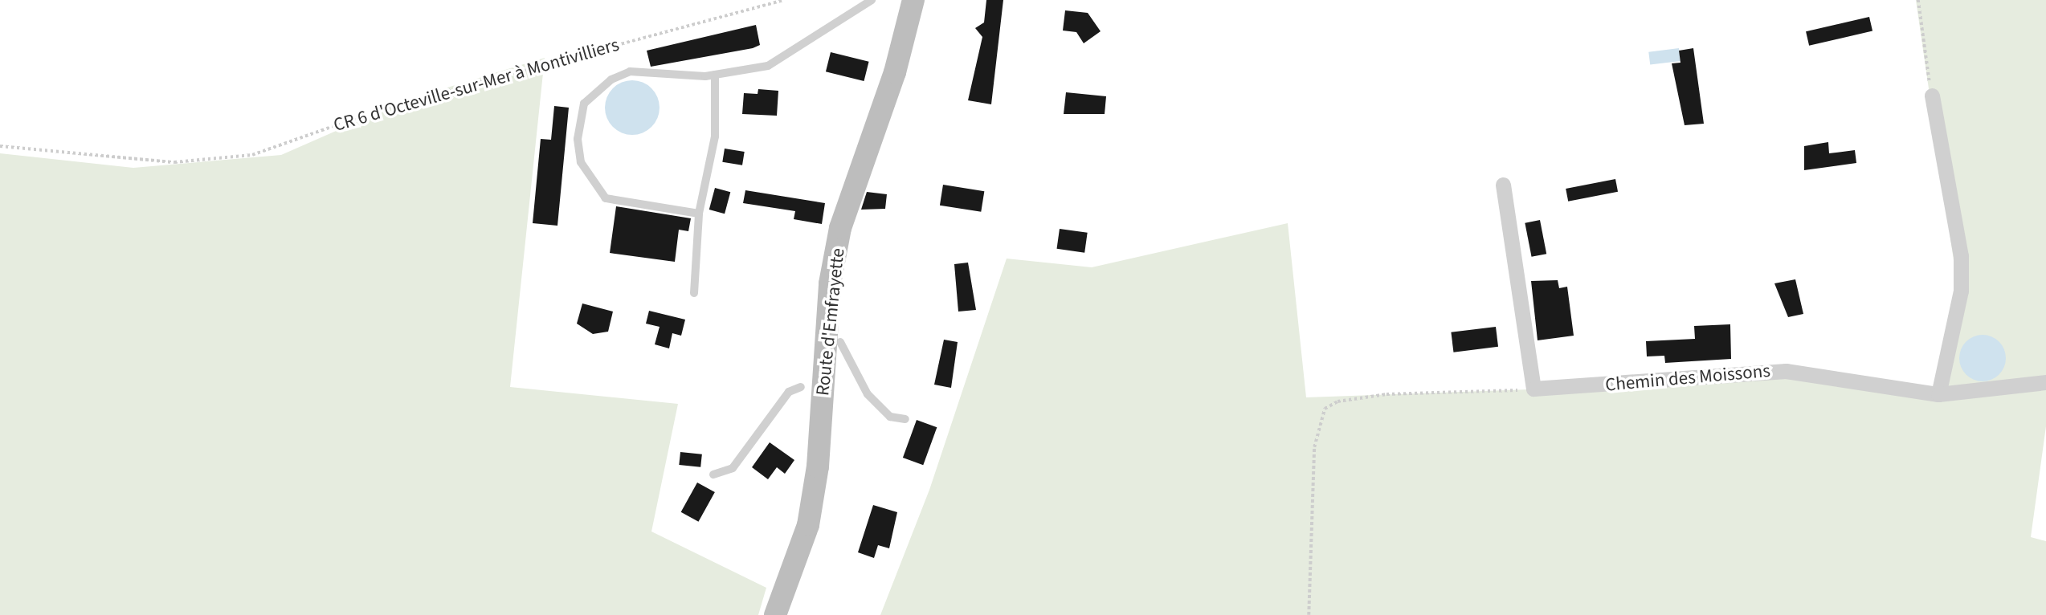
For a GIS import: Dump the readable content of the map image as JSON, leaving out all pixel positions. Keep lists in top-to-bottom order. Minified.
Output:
{"streets":{"street":["Route d'Emfrayette","Chemin des Moissons"],"path":["CR 6 d'Octeville-sur-Mer à Montivilliers"]}}
